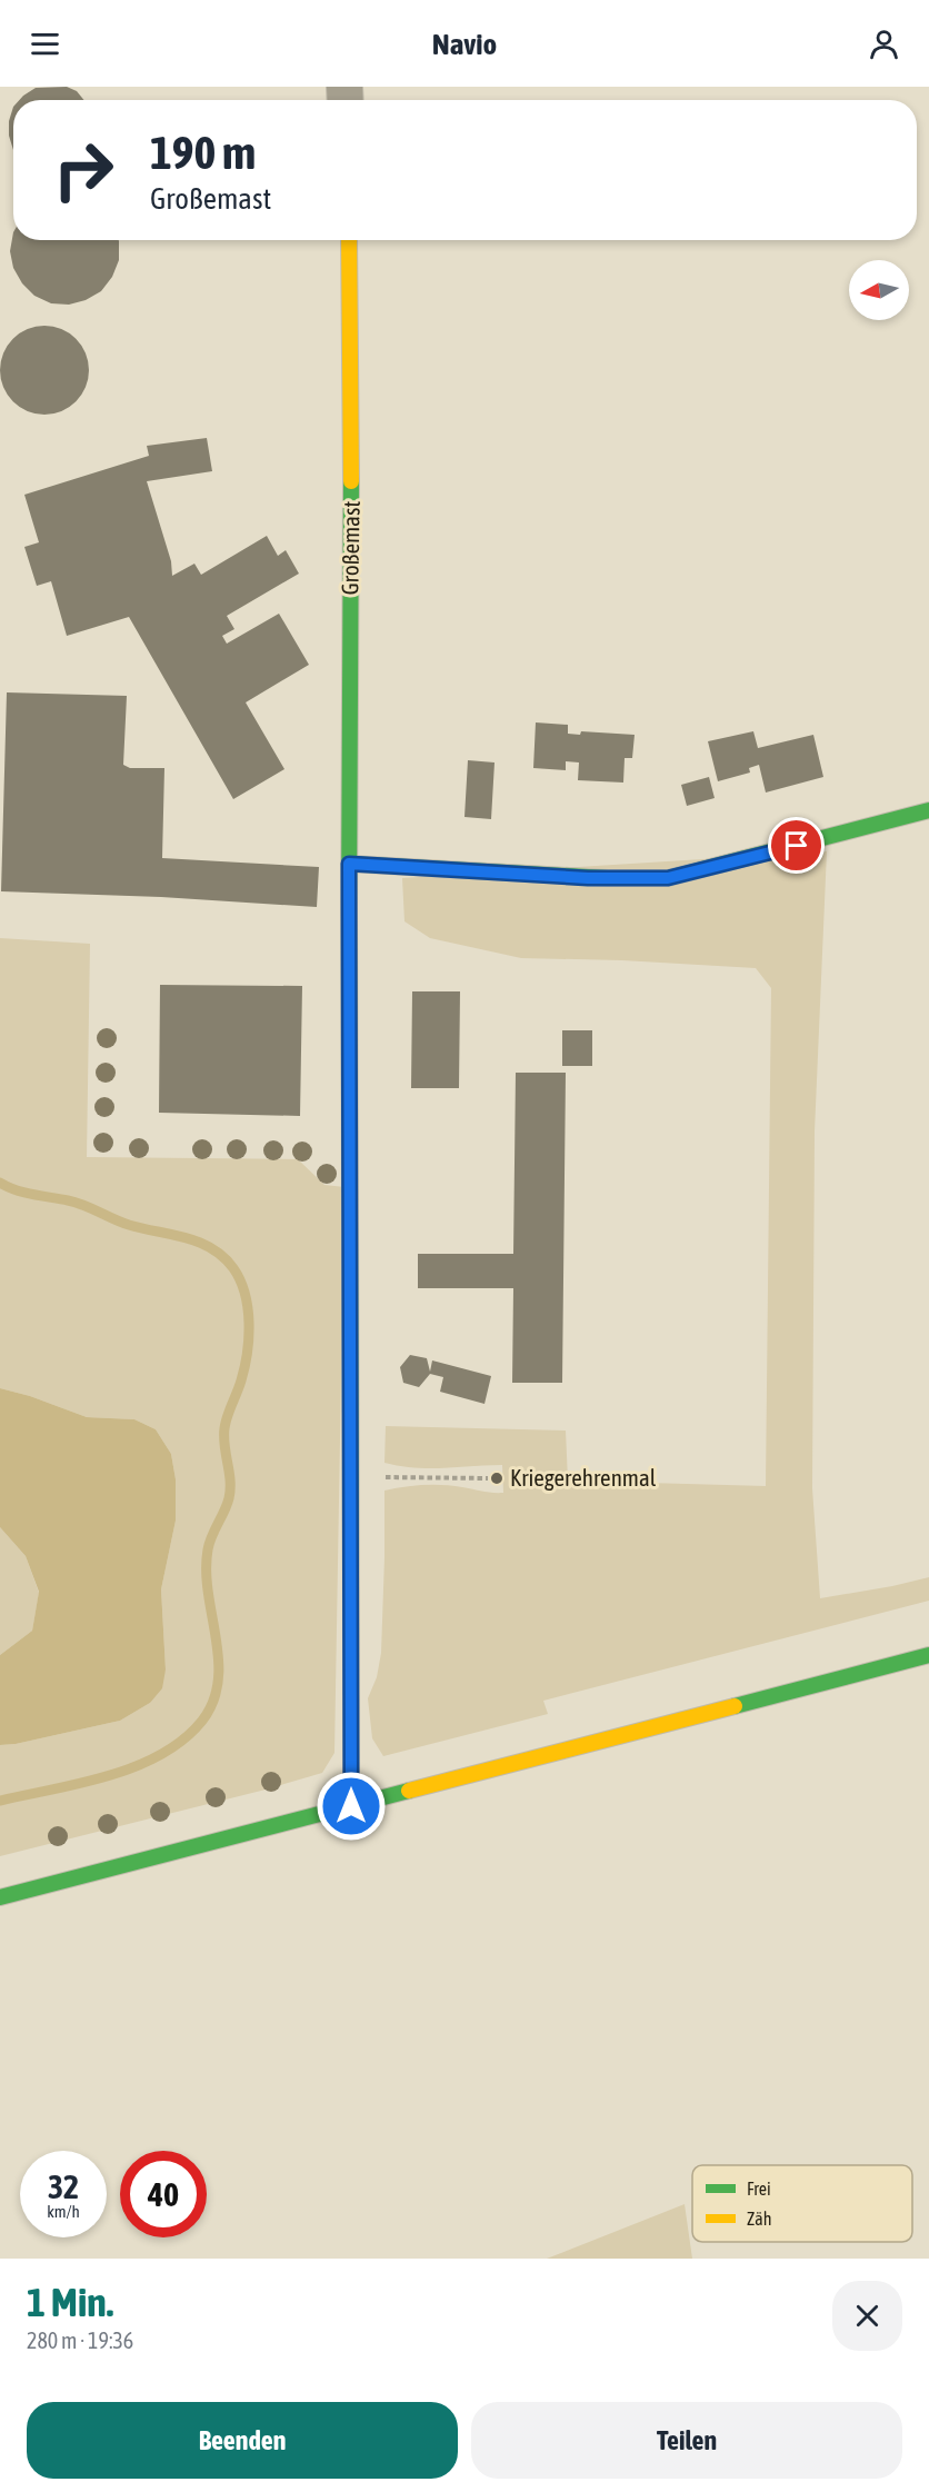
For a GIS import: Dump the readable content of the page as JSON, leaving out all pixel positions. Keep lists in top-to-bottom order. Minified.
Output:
{"streets":{"street":["Großemast"]},"places":["Kriegerehrenmal"],"legend":["Frei","Zäh"],"north":"left","page":{"header":"Navio","turn":["190 m","Großemast"],"speed":"32 km/h","limit":"40","heading":["1 Min.","280 m · 19:36"],"buttons":["Beenden","Teilen"]}}
